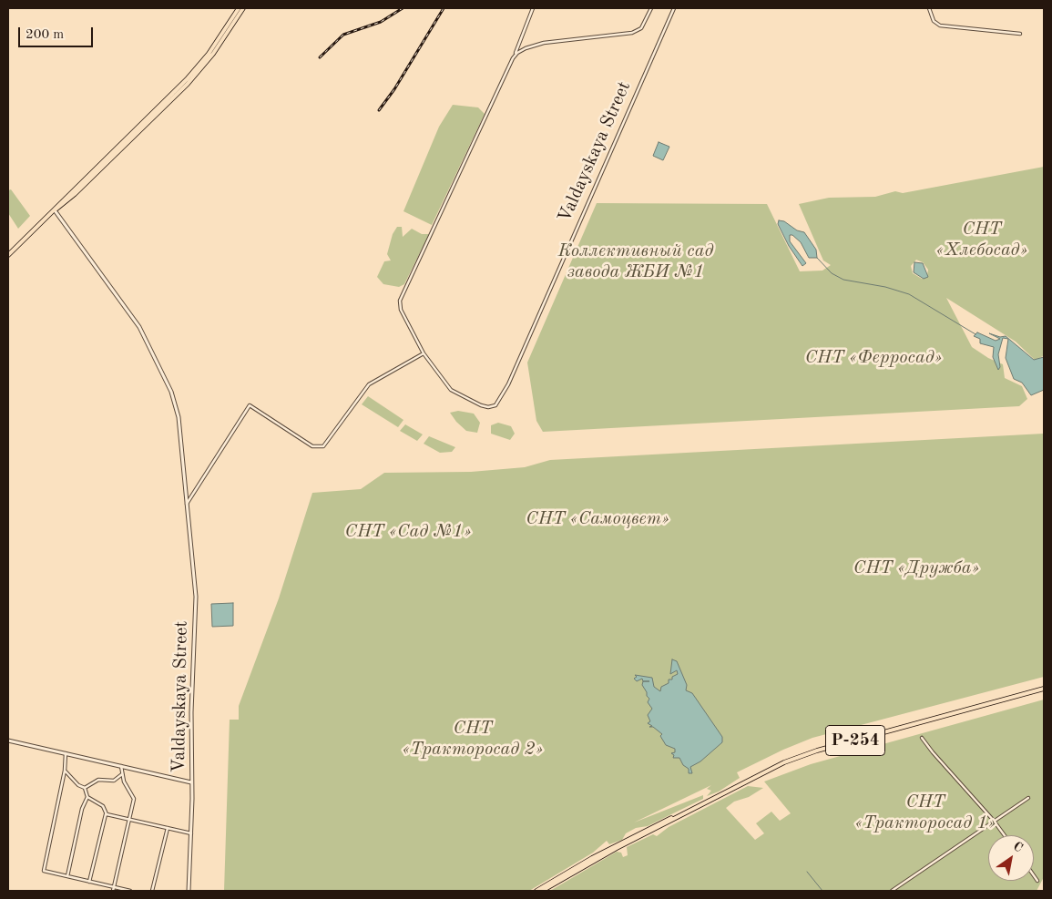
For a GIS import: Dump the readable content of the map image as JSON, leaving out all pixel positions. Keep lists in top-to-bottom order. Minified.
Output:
{"streets":{"main road":["Р-254"],"street":["Valdayskaya Street"]},"parks":["СНТ «Хлебосад»","Коллективный сад завода ЖБИ №1","СНТ «Ферросад»","СНТ «Самоцвет»","СНТ «Сад №1»","СНТ «Дружба»","СНТ «Тракторосад 2»","СНТ «Тракторосад 1»"],"scale_bar":"200 m","north":"top right"}
